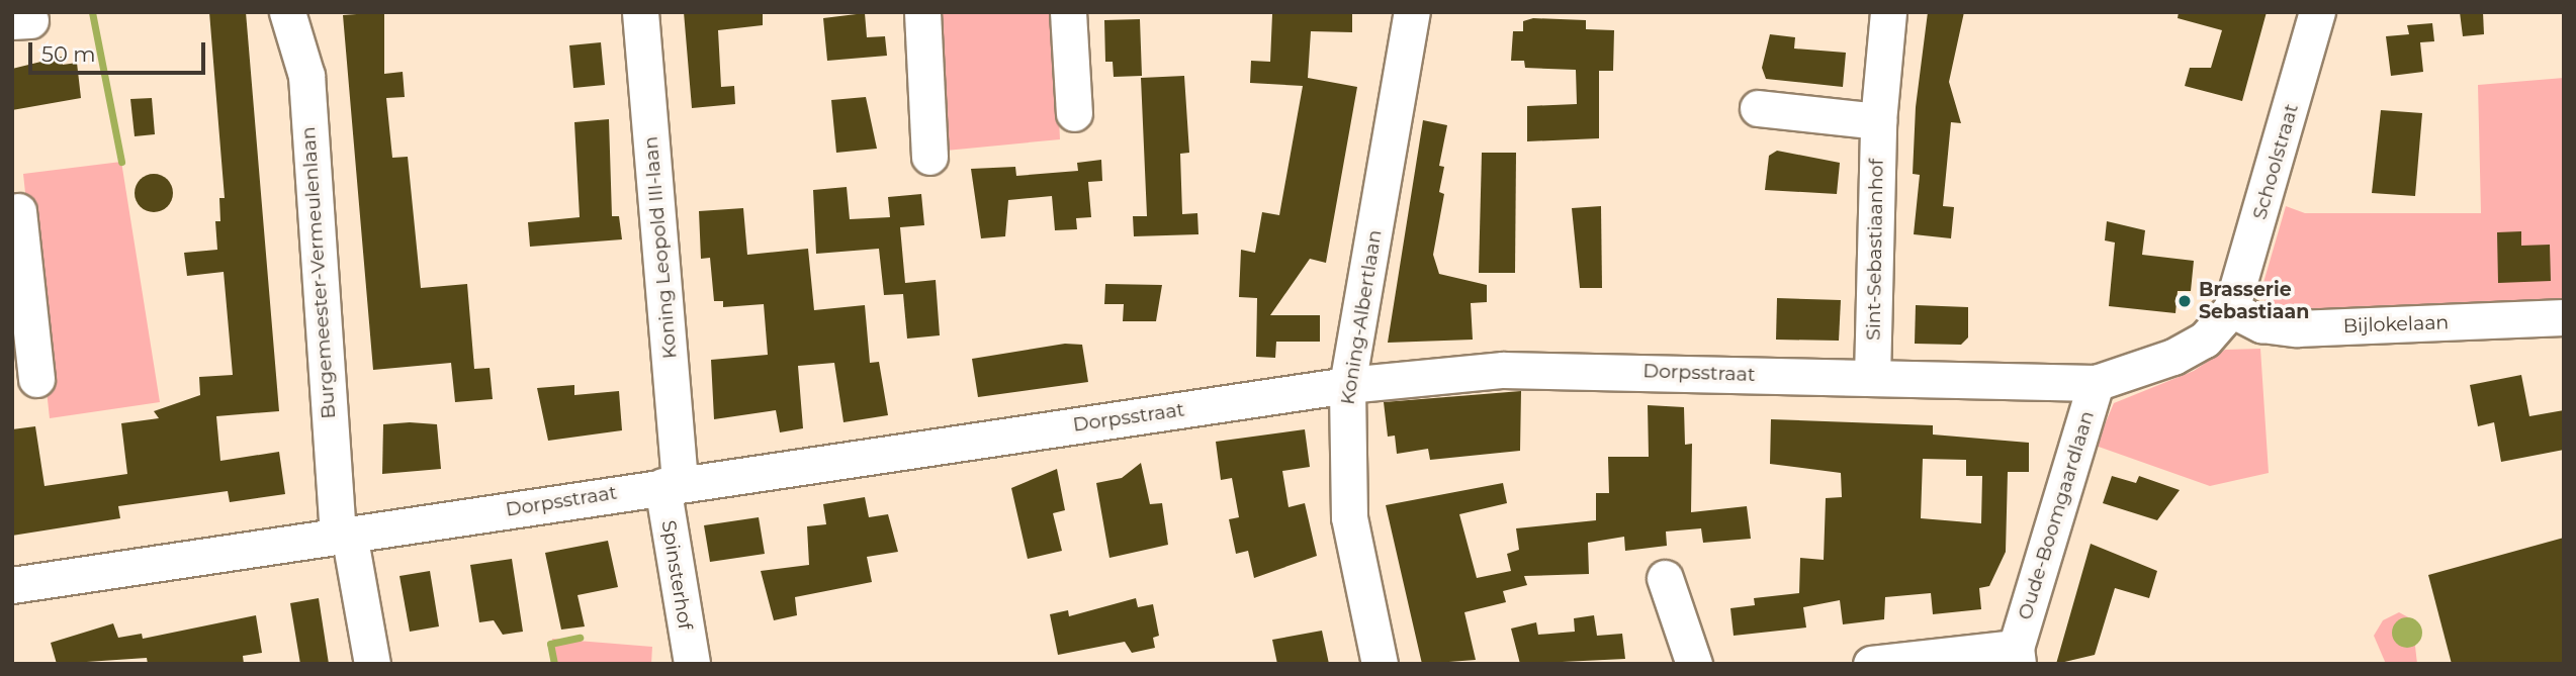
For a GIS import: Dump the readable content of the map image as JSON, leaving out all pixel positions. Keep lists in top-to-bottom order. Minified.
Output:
{"streets":{"street":["Schoolstraat","Koning Leopold III-laan","Sint-Sebastiaanhof","Burgemeester-Vermeulenlaan","Koning-Albertlaan","Bijlokelaan","Dorpsstraat","Oude-Boomgaardlaan","Spinsterhof"]},"crossings":[["Schoolstraat","Bijlokelaan"],["Schoolstraat","Dorpsstraat"],["Koning Leopold III-laan","Dorpsstraat"],["Koning Leopold III-laan","Spinsterhof"],["Sint-Sebastiaanhof","Dorpsstraat"],["Burgemeester-Vermeulenlaan","Dorpsstraat"],["Koning-Albertlaan","Dorpsstraat"],["Bijlokelaan","Dorpsstraat"],["Dorpsstraat","Oude-Boomgaardlaan"],["Dorpsstraat","Spinsterhof"]],"places":["Brasserie Sebastiaan"],"scale_bar":"50 m"}
